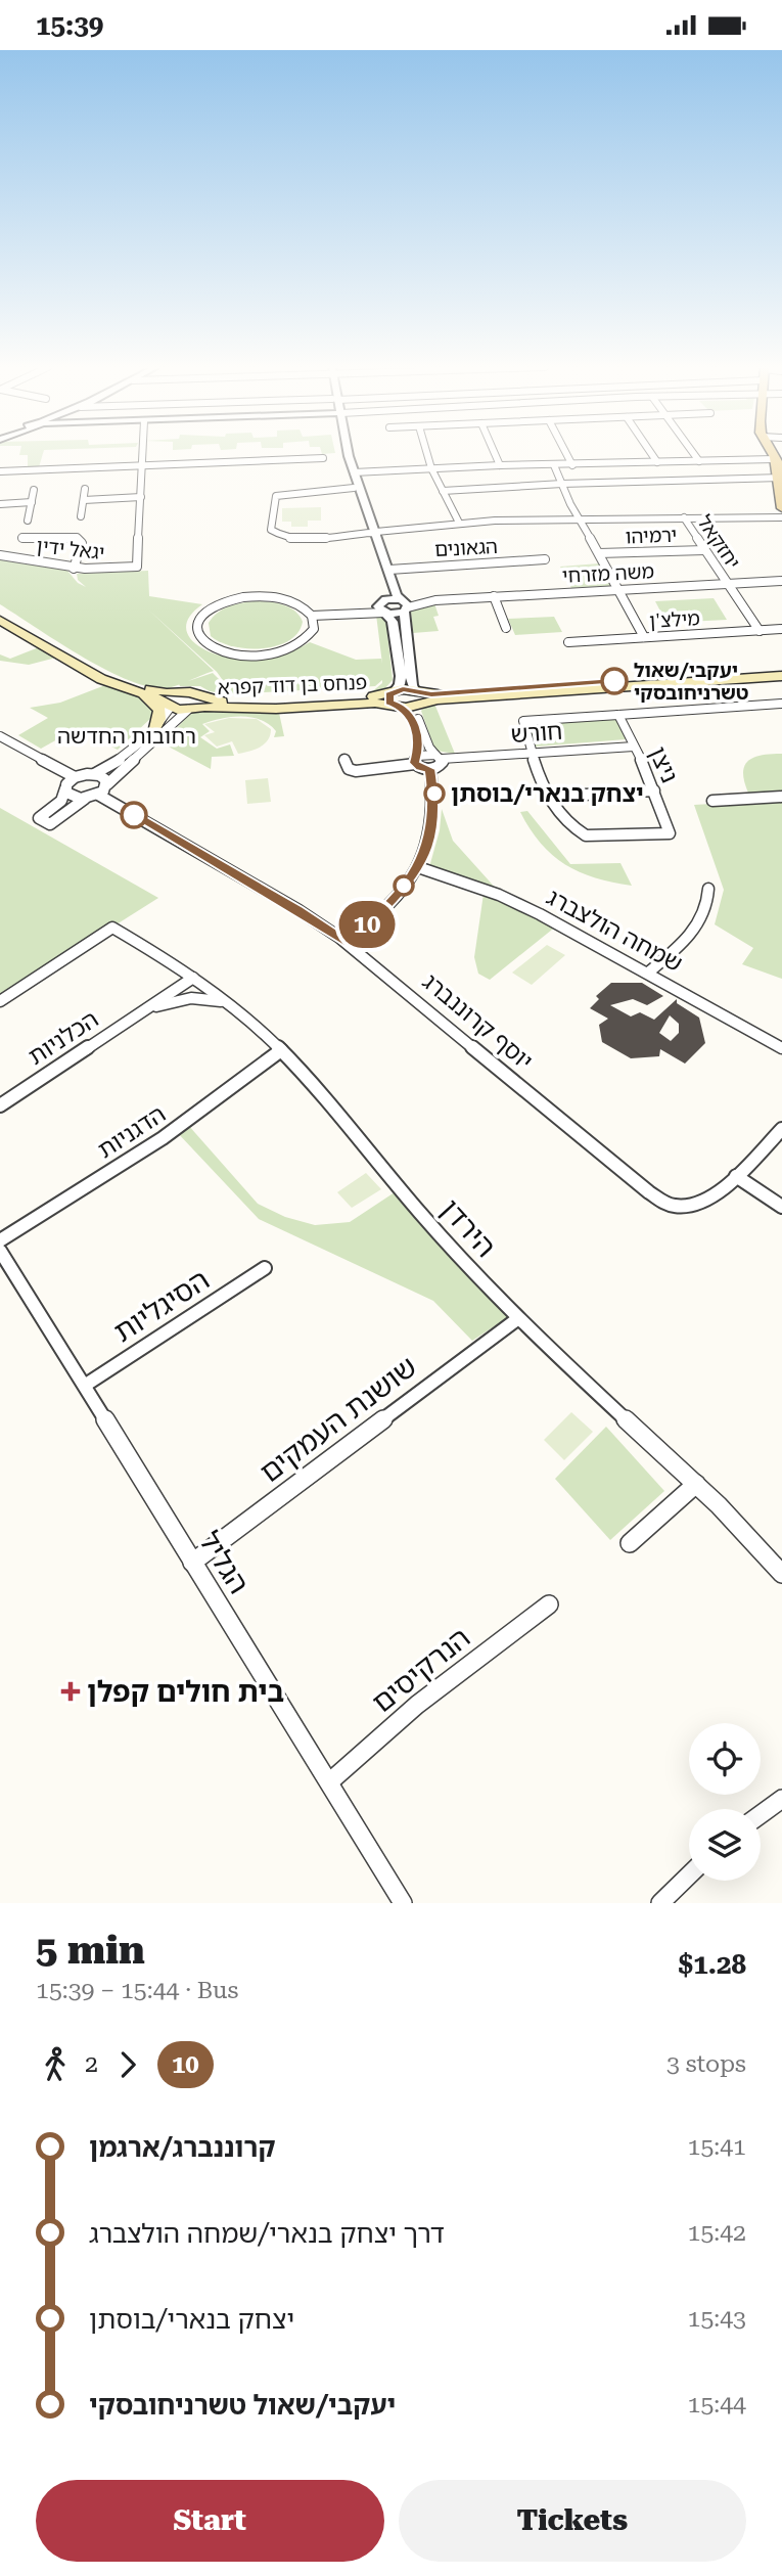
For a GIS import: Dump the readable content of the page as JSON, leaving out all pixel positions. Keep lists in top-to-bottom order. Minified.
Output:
{"streets":{"main road":["פנחס בן דוד קפרא"],"street":["ירמיהו","יחזקאל","הגאונים","יגאל ידין","משה מזרחי","מילצ'ן","חורש","ניצן","שמחה הולצברג","יוסף קרוננברג","הכלניות","הדגניות","הירדן","הסיגליות","שושנת העמקים","הגליל","הנרקיסים"]},"crossings":[["ירמיהו","יחזקאל"],["יחזקאל","משה מזרחי"],["יחזקאל","מילצ'ן"],["חורש","ניצן"],["הכלניות","הירדן"],["הדגניות","הירדן"],["הירדן","שושנת העמקים"],["הסיגליות","הגליל"],["שושנת העמקים","הגליל"],["הגליל","הנרקיסים"]],"districts":["רחובות החדשה"],"places":{"other":["יעקבי/שאול טשרניחובסקי","יצחק בנארי/בוסתן"],"health":["בית חולים קפלן"]},"lines":["bus line 10"],"page":{"status":"15:39","on_map":"10","heading":["5 min","15:39 – 15:44 · Bus","$1.28"],"legs":["2","10","3 stops"],"list":[{"name":"קרוננברג/ארגמן","value":"15:41"},{"name":"דרך יצחק בנארי/שמחה הולצברג","value":"15:42"},{"name":"יצחק בנארי/בוסתן","value":"15:43"},{"name":"יעקבי/שאול טשרניחובסקי","value":"15:44"}],"buttons":["Start","Tickets"]}}
